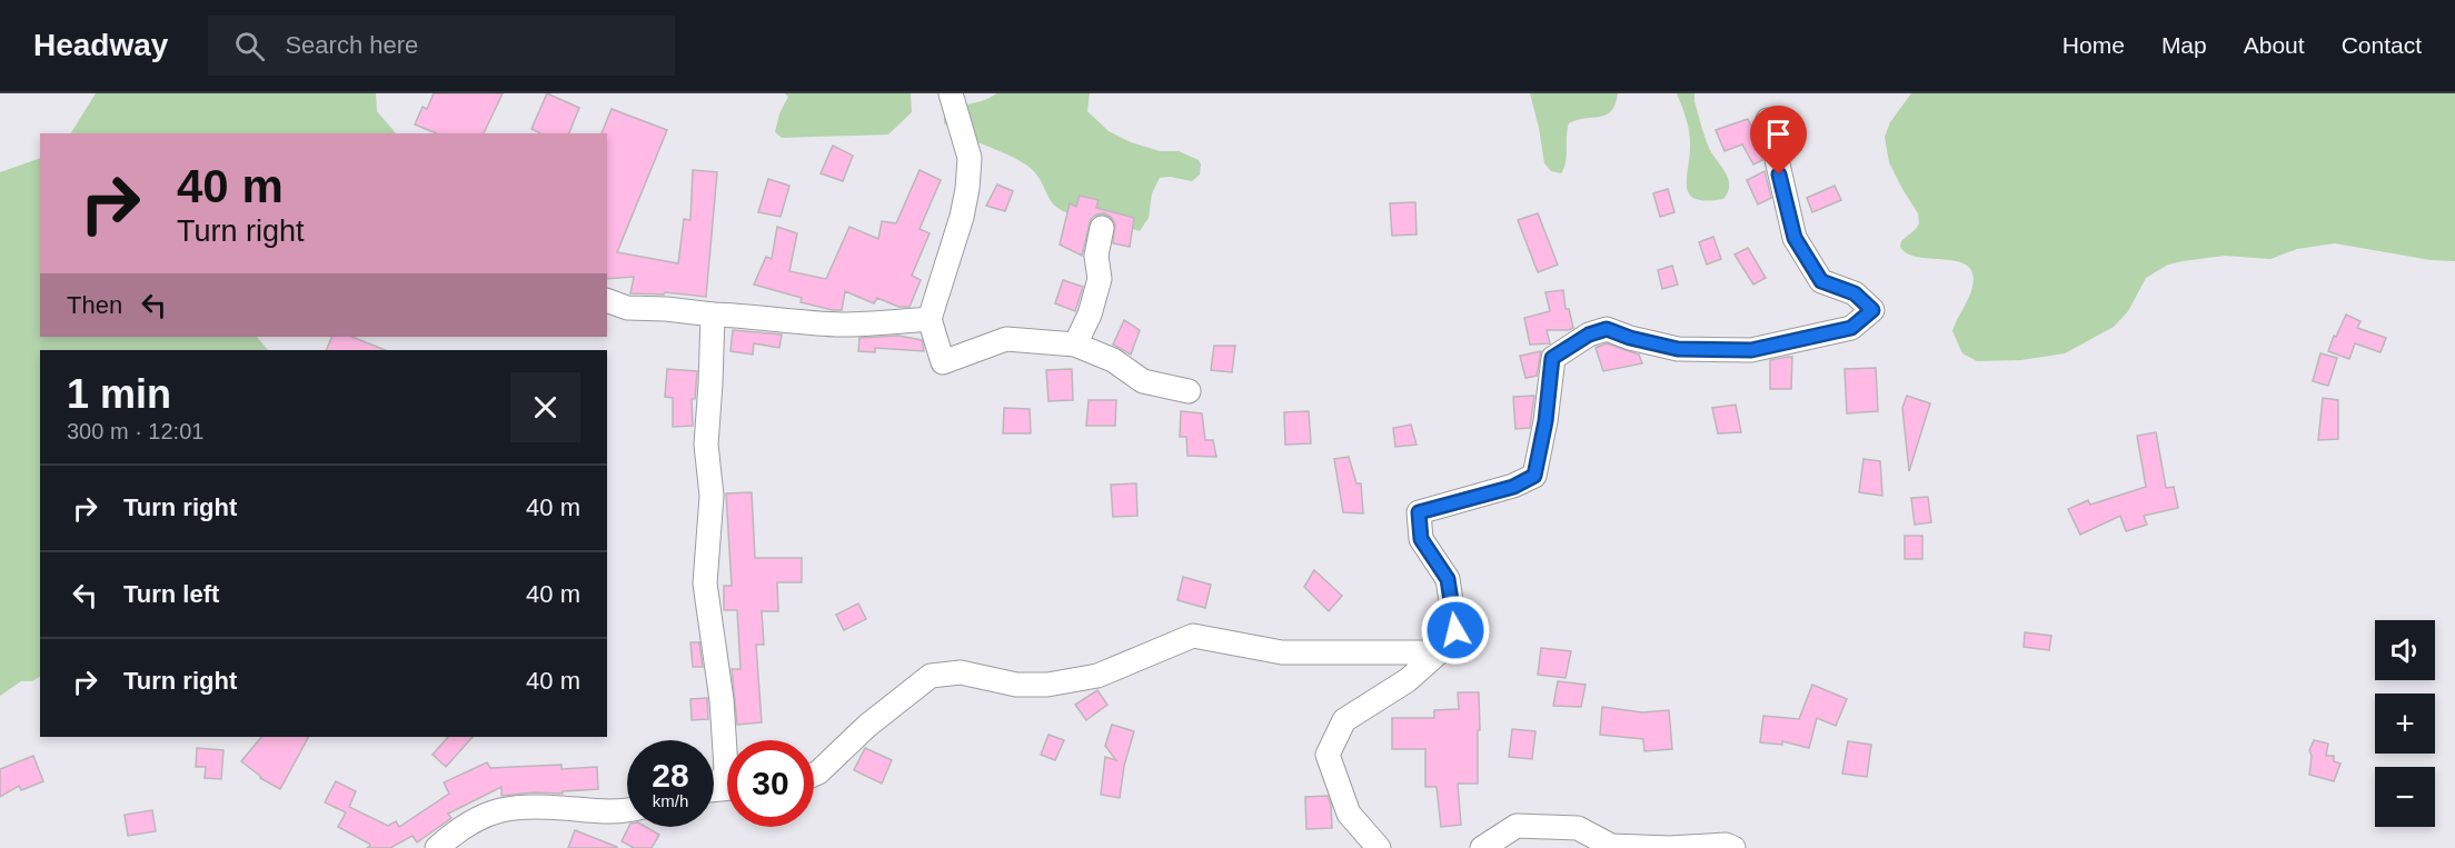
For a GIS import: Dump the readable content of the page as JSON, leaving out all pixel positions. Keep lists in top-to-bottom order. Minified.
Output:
{"page":{"header":"Headway","search":"Search here","nav":["Home","Map","About","Contact"],"turn":["40 m","Turn right"],"then":"Then","heading":["1 min","300 m · 12:01"],"list":[{"name":"Turn right","value":"40 m"},{"name":"Turn left","value":"40 m"},{"name":"Turn right","value":"40 m"}],"map_buttons":["+","−"],"speed":"28 km/h","limit":"30"}}
